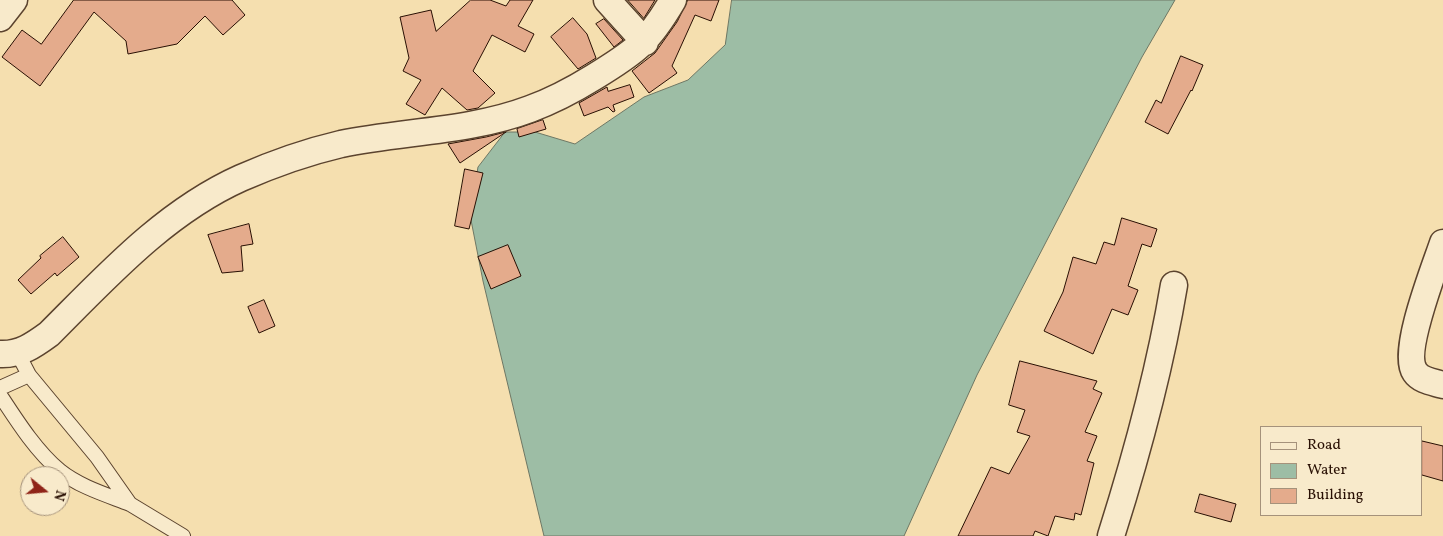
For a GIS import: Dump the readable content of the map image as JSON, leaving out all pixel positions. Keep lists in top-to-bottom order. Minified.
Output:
{"legend":["Road","Water","Building"],"north":"right"}
